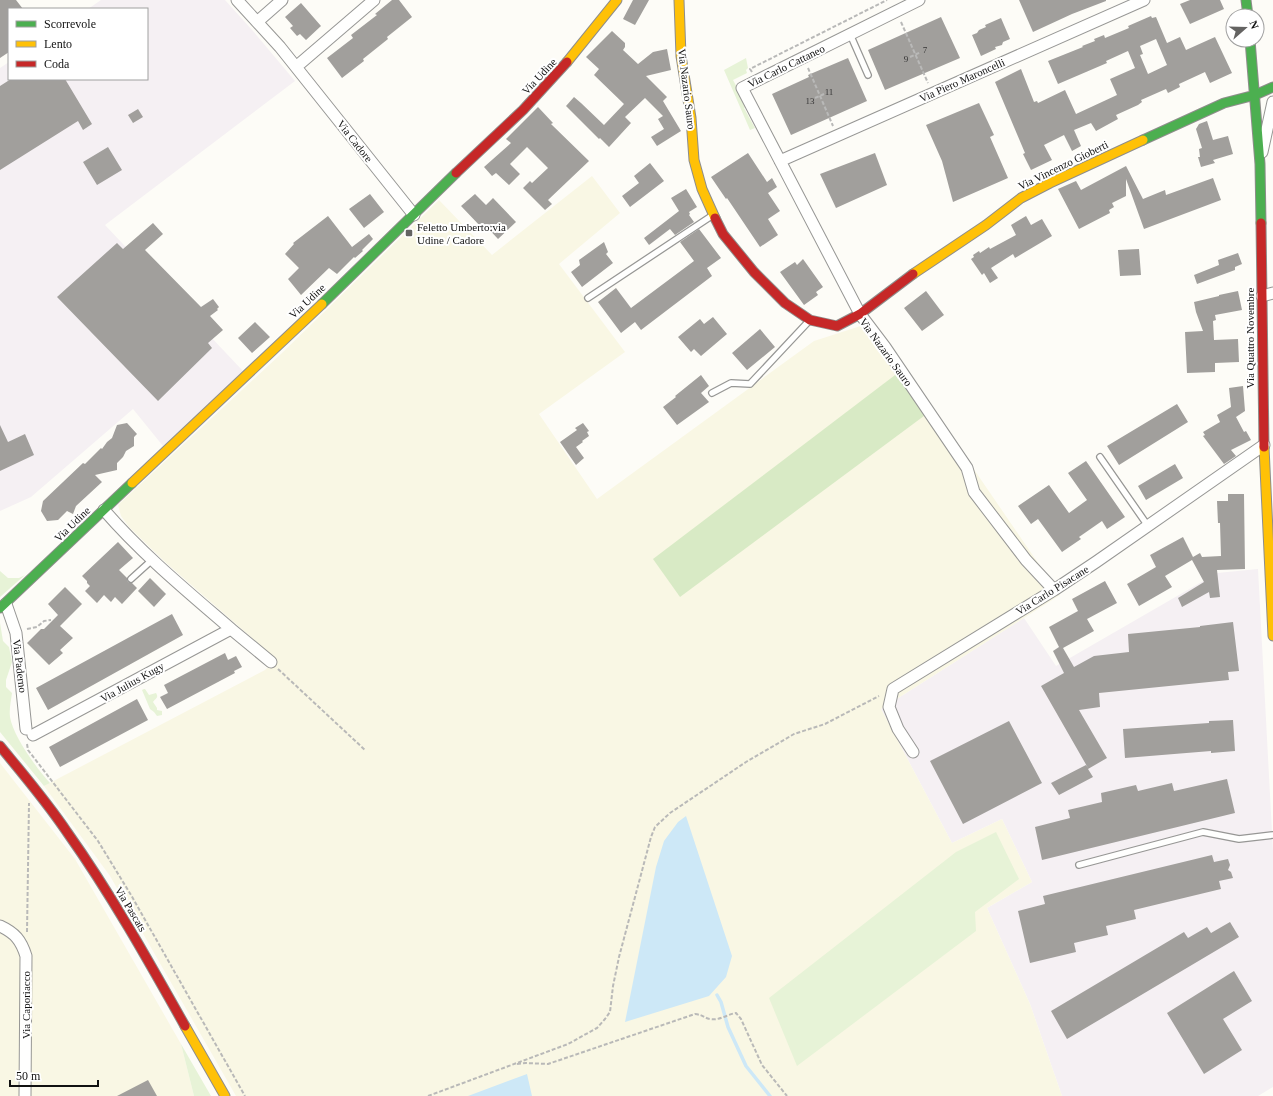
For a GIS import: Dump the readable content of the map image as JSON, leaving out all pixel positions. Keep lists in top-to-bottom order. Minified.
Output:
{"streets":{"street":["Via Carlo Cattaneo","Via Udine","Via Piero Maroncelli","Via Nazario Sauro","Via Cadore","Via Vincenzo Gioberti","Via Quattro Novembre","Via Carlo Pisacane","Via Paderno","Via Julius Kugy","Via Pascats","Via Caporiacco"]},"crossings":[["Via Carlo Cattaneo","Via Piero Maroncelli"],["Via Udine","Via Cadore"],["Via Udine","Via Paderno"],["Via Nazario Sauro","Via Vincenzo Gioberti"],["Via Nazario Sauro","Via Carlo Pisacane"],["Via Vincenzo Gioberti","Via Quattro Novembre"],["Via Quattro Novembre","Via Carlo Pisacane"],["Via Paderno","Via Julius Kugy"]],"places":{"transit":["Feletto Umberto:via Udine / Cadore"]},"house_numbers":["7","9","11","13"],"legend":["Scorrevole","Lento","Coda"],"scale_bar":"50 m","north":"right"}
